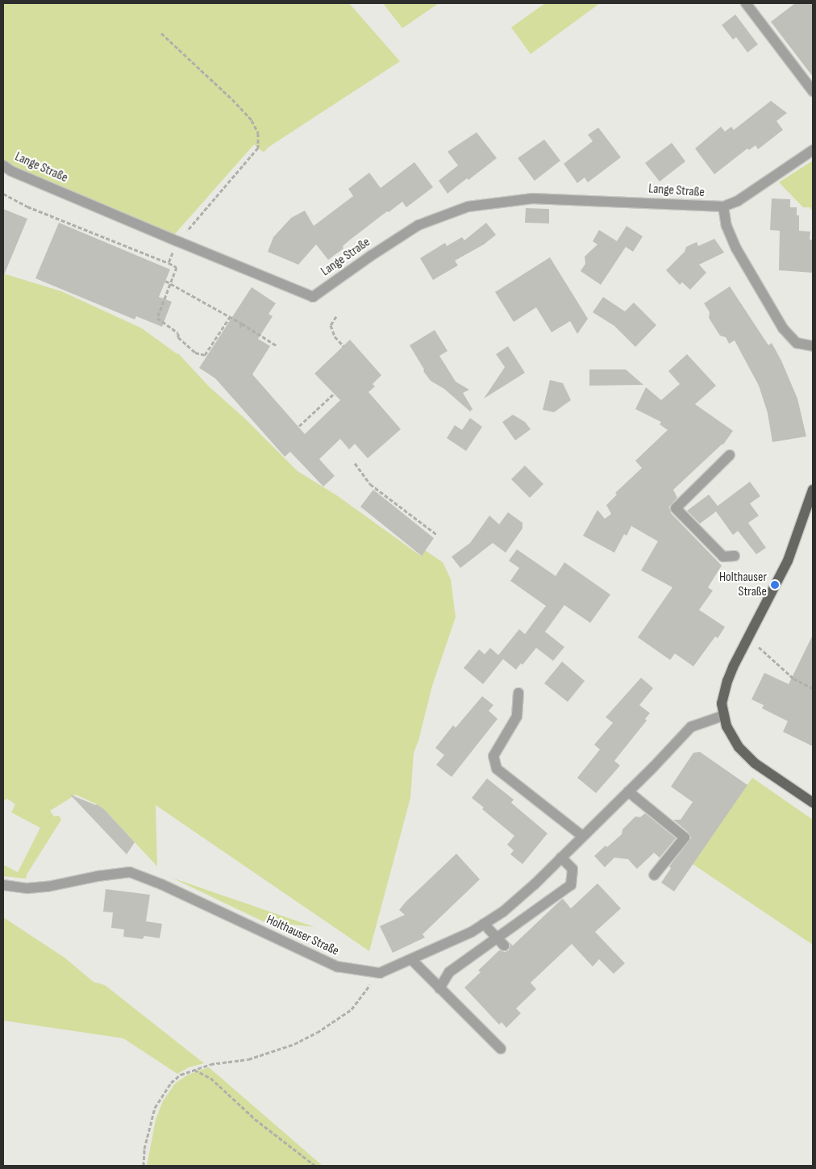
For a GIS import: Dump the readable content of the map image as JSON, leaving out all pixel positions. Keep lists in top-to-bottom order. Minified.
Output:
{"streets":{"street":["Lange Straße","Holthauser Straße"]},"places":["Holthauser Straße"]}
